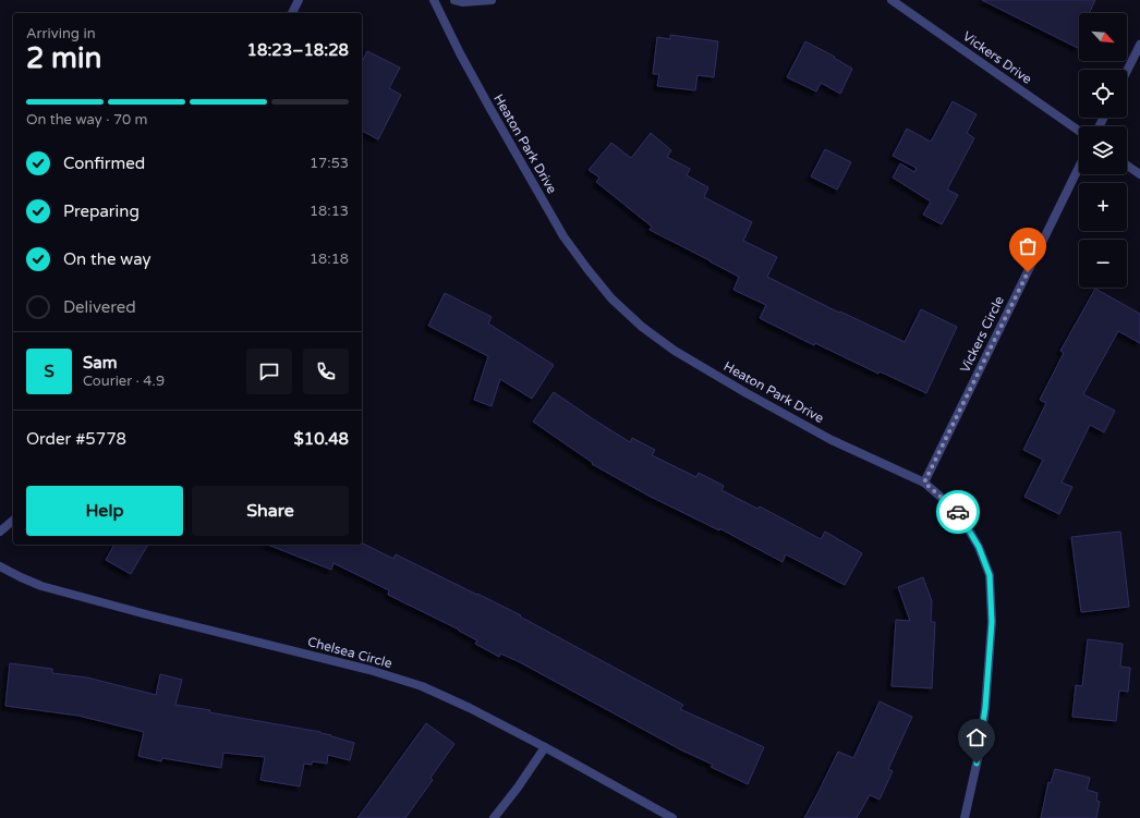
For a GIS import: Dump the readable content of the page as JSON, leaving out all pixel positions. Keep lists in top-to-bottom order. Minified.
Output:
{"streets":{"street":["Vickers Drive","Heaton Park Drive","Vickers Circle","Chelsea Circle"]},"crossings":[["Heaton Park Drive","Vickers Circle"]],"north":"bottom right","page":{"map_buttons":["+","−"],"heading":["2 min","Arriving in","18:23–18:28"],"panel":["Sam","Courier · 4.9","Order #5778","$10.48"],"bar":"On the way · 70 m","list":[["Confirmed","17:53"],["Preparing","18:13"],["On the way","18:18"],"Delivered"],"round":"S","buttons":["Help","Share"]}}
